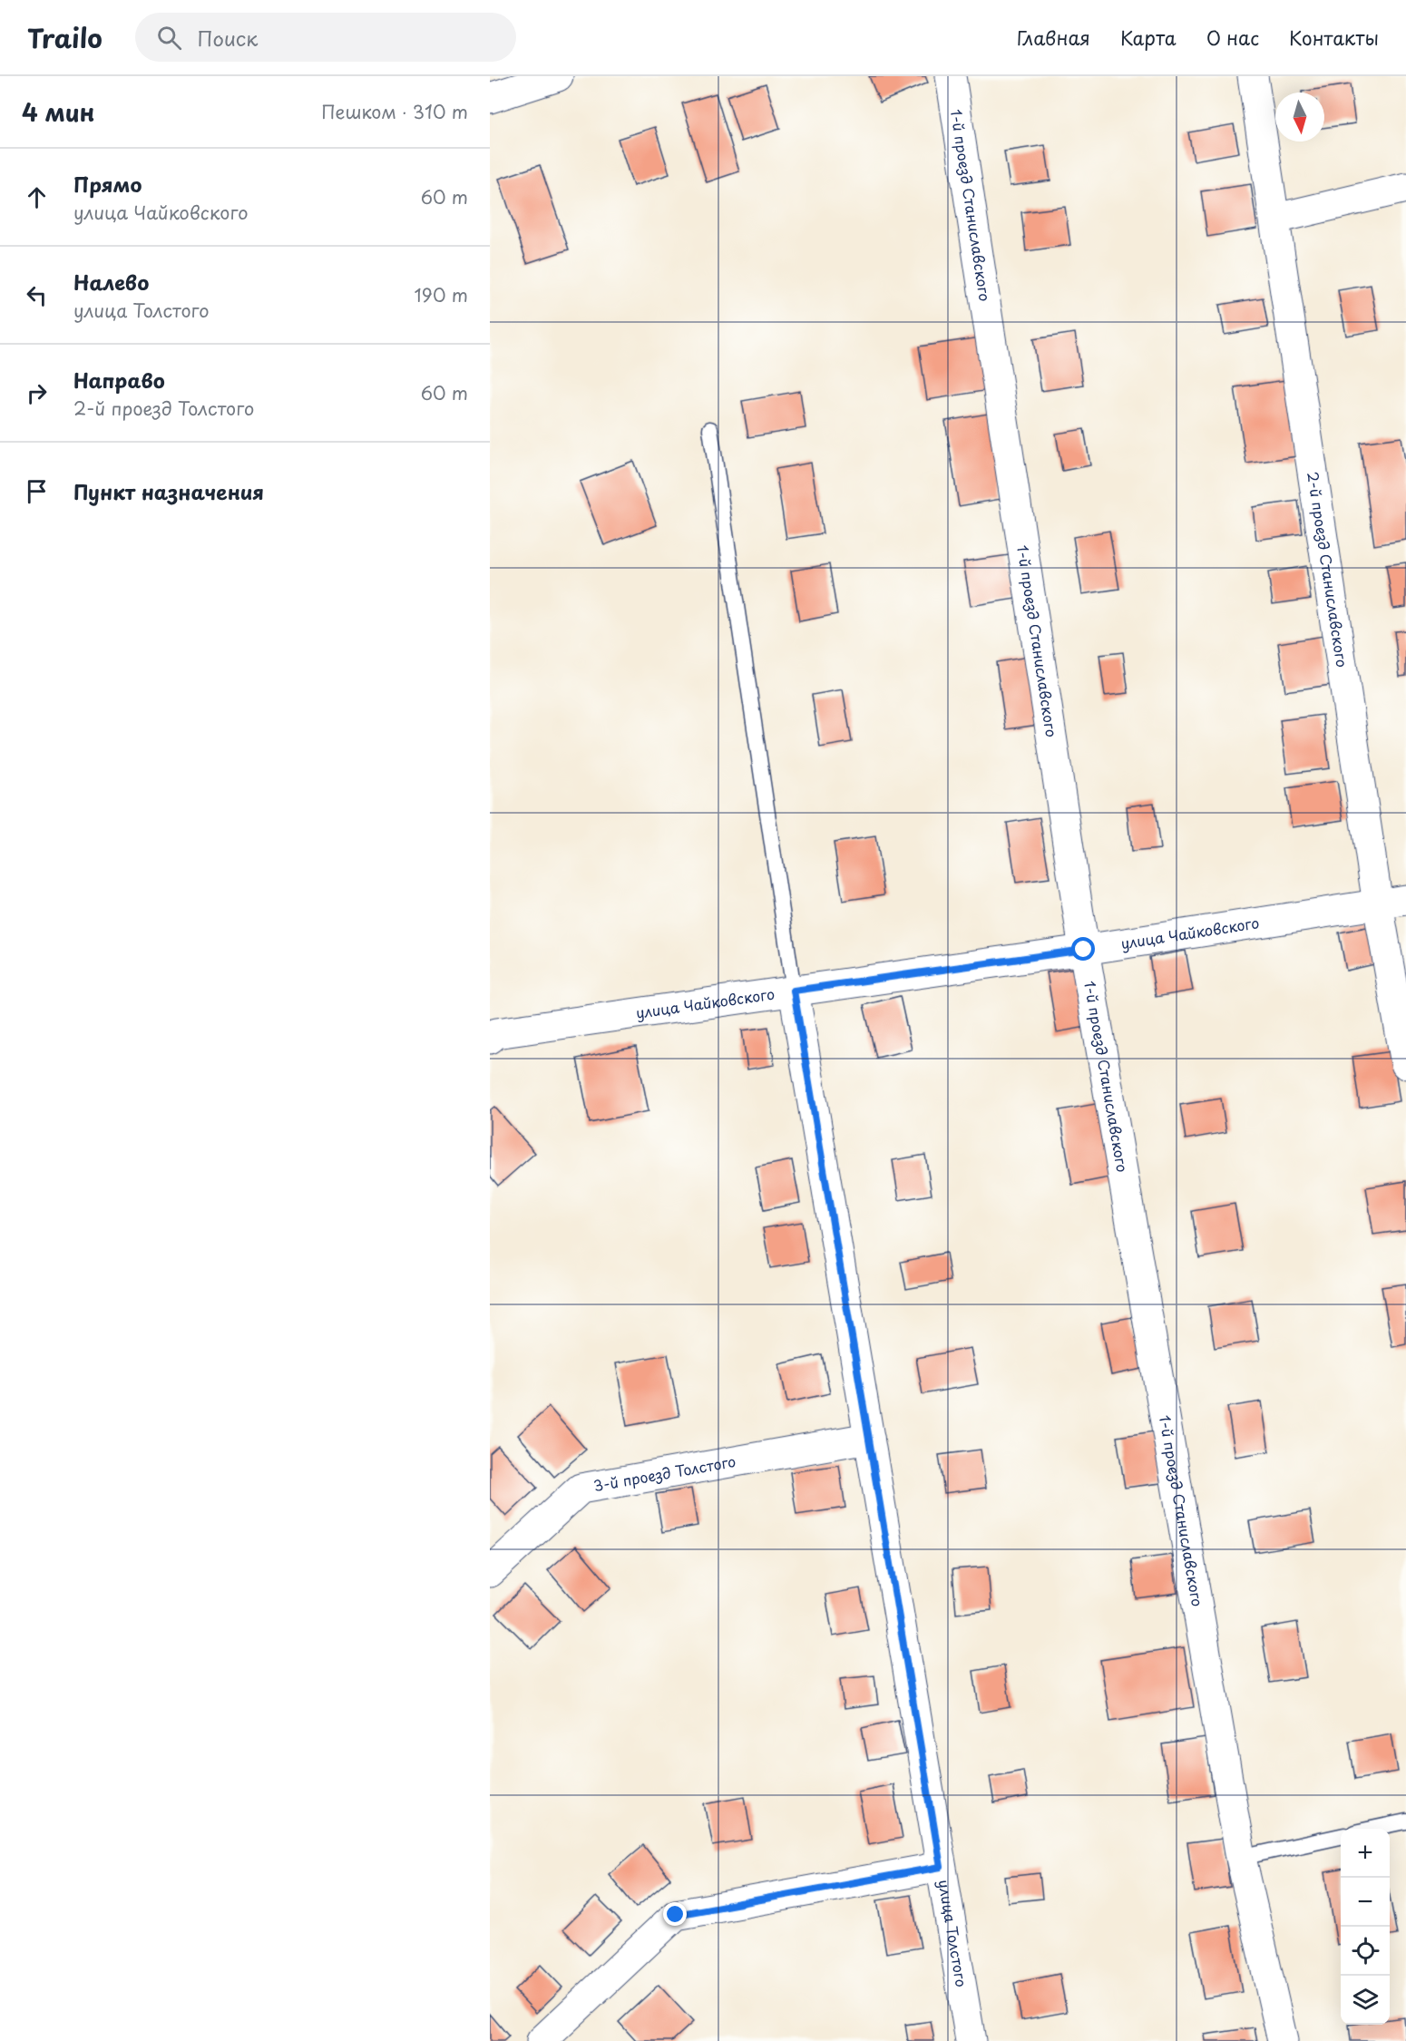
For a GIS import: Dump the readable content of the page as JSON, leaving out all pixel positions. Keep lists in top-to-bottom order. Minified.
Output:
{"streets":{"street":["1-й проезд Станиславского","2-й проезд Станиславского","улица Чайковского","3-й проезд Толстого","улица Толстого"]},"crossings":[["1-й проезд Станиславского","улица Чайковского"],["2-й проезд Станиславского","улица Чайковского"],["улица Чайковского","улица Толстого"],["3-й проезд Толстого","улица Толстого"]],"north":"bottom","page":{"header":"Trailo","search":"Поиск","nav":["Главная","Карта","О нас","Контакты"],"heading":["4 мин","Пешком · 310 m"],"list":[["Прямо","улица Чайковского","60 m"],["Налево","улица Толстого","190 m"],["Направо","2-й проезд Толстого","60 m"],"Пункт назначения"],"map_buttons":["+","−"]}}
